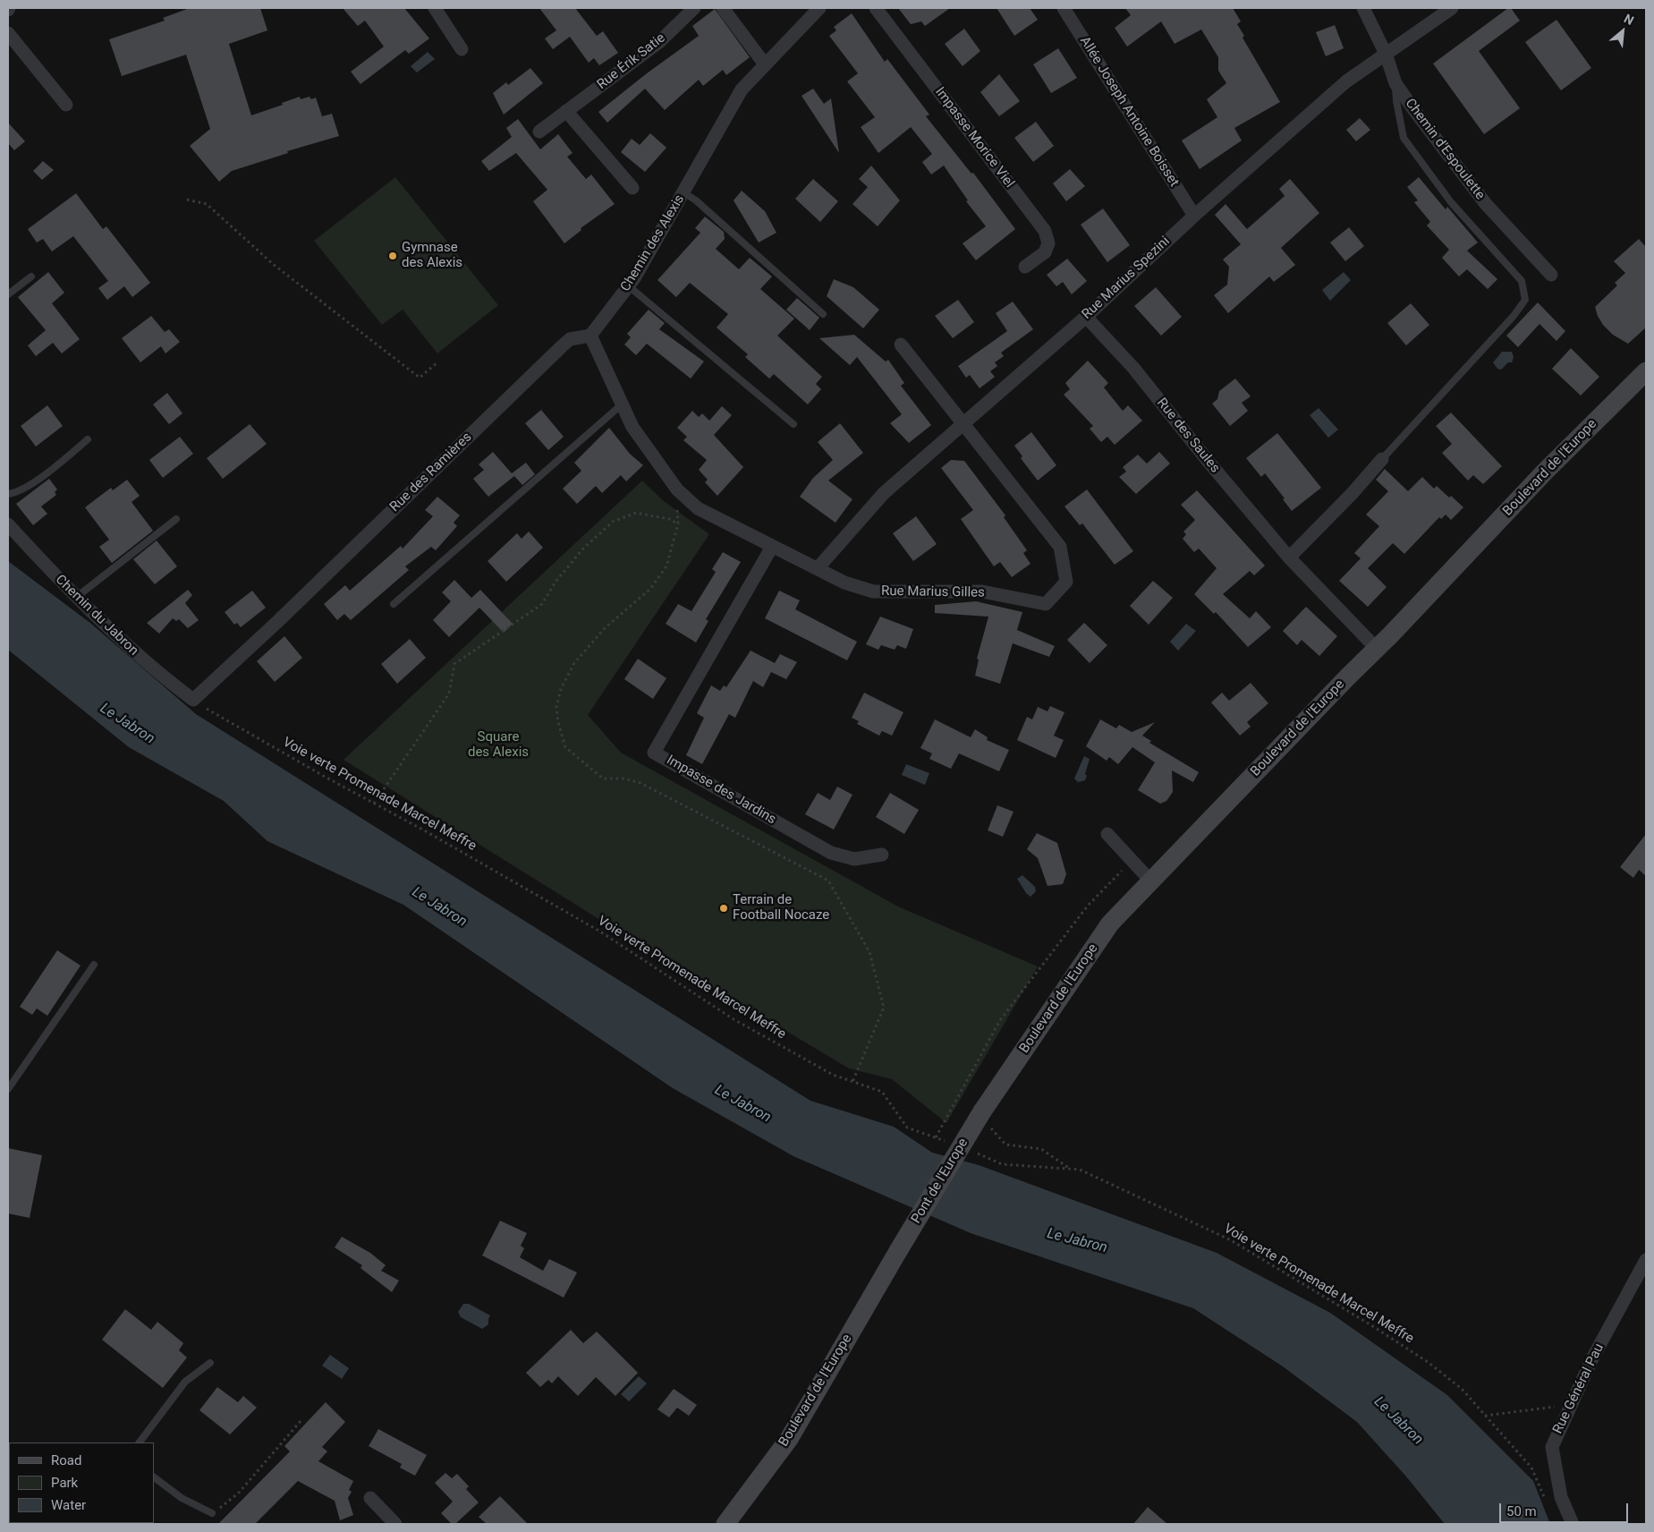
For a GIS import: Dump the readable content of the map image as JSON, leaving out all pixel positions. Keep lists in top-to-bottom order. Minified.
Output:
{"streets":{"main road":["Boulevard de l'Europe","Pont de l'Europe"],"street":["Rue Érik Satie","Allée Joseph Antoine Boisset","Impasse Morice Viel","Chemin d'Espoulette","Chemin des Alexis","Rue Marius Spezini","Rue des Saules","Rue des Ramières","Rue Marius Gilles","Chemin du Jabron","Impasse des Jardins","Rue Général Pau"],"path":["Voie verte Promenade Marcel Meffre"]},"crossings":[["Allée Joseph Antoine Boisset","Rue Marius Spezini"],["Chemin d'Espoulette","Rue Marius Spezini"],["Chemin des Alexis","Rue des Ramières"],["Rue Marius Spezini","Rue des Saules"],["Rue Marius Spezini","Rue Marius Gilles"],["Boulevard de l'Europe","Pont de l'Europe"],["Rue des Ramières","Chemin du Jabron"],["Rue des Ramières","Voie verte Promenade Marcel Meffre"],["Chemin du Jabron","Voie verte Promenade Marcel Meffre"]],"water":["Le Jabron"],"parks":["Square des Alexis"],"places":["Gymnase des Alexis","Terrain de Football Nocaze"],"legend":["Road","Park","Water"],"scale_bar":"50 m","north":"top right"}
